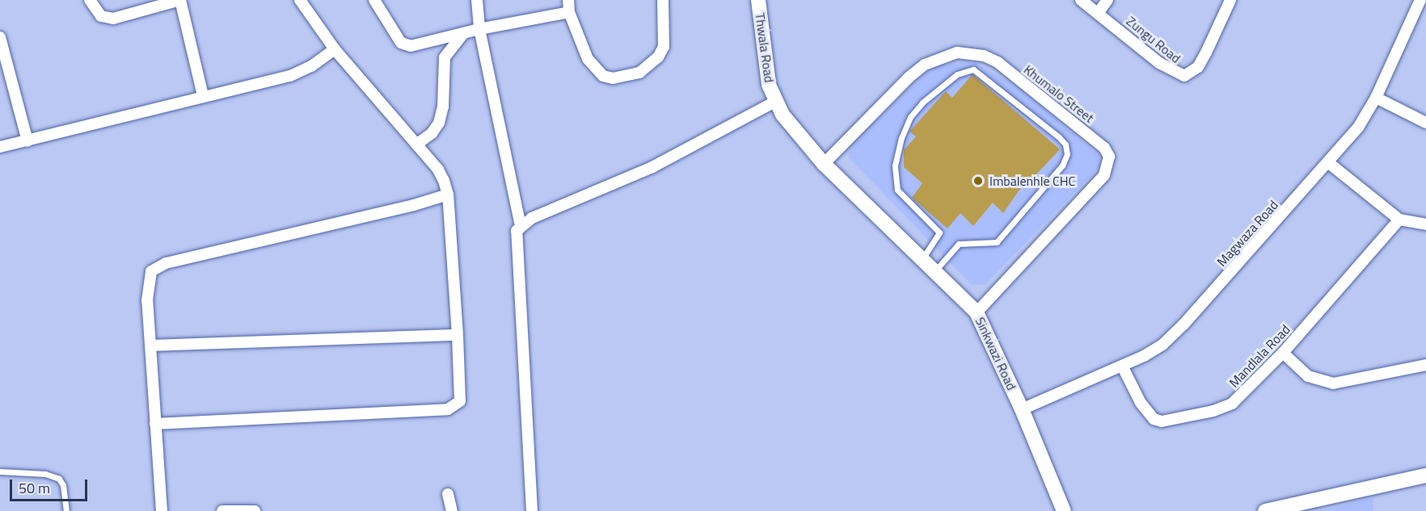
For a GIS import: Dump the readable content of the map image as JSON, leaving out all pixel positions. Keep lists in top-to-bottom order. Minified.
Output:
{"streets":{"street":["Zungu Road","Thwala Road","Khumalo Street","Magwaza Road","Sinkwazi Road","Mandlala Road"]},"crossings":[["Thwala Road","Khumalo Street"],["Thwala Road","Sinkwazi Road"],["Khumalo Street","Sinkwazi Road"],["Magwaza Road","Sinkwazi Road"],["Magwaza Road","Mandlala Road"]],"places":["Imbalenhle CHC"],"scale_bar":"50 m"}
